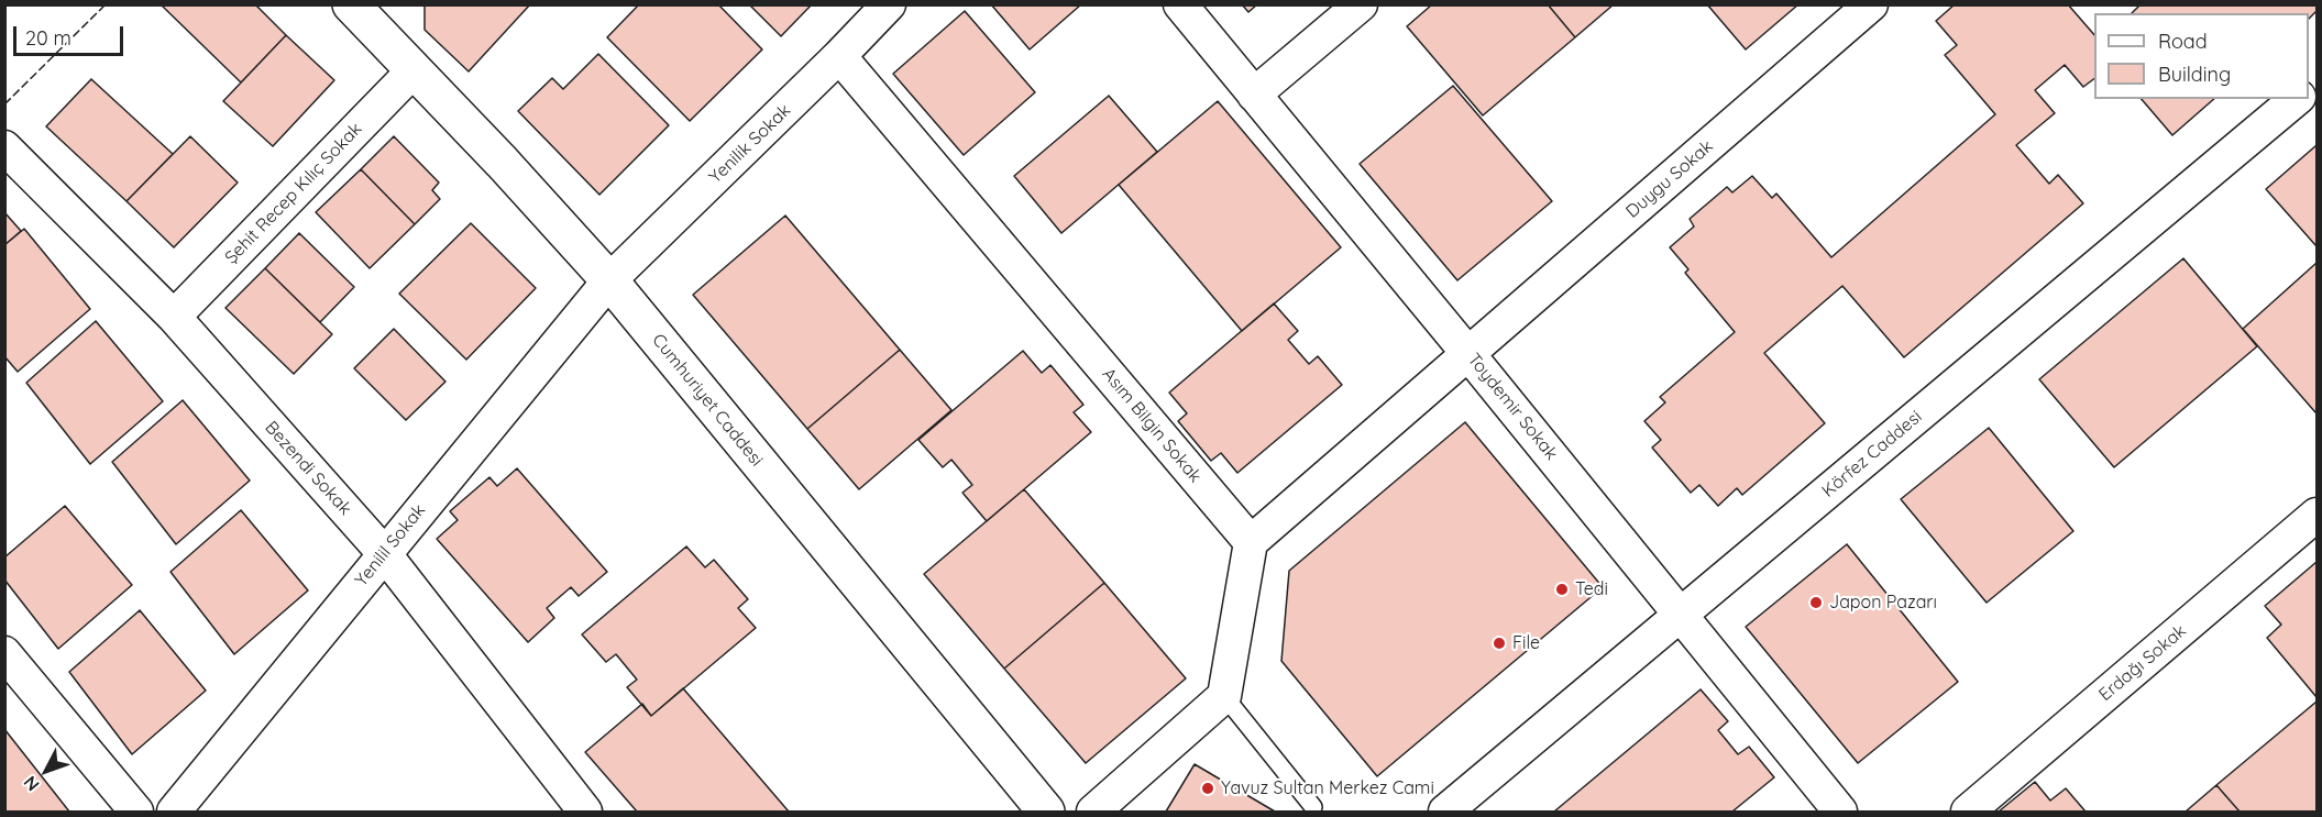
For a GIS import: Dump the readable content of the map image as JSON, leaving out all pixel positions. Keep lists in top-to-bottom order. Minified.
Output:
{"streets":{"street":["Yenilik Sokak","Duygu Sokak","Şehit Recep Kılıç Sokak","Cumhuriyet Caddesi","Toydemir Sokak","Asım Bilgin Sokak","Körfez Caddesi","Bezendi Sokak","Yenilil Sokak","Erdağı Sokak"]},"crossings":[["Yenilik Sokak","Cumhuriyet Caddesi"],["Yenilik Sokak","Asım Bilgin Sokak"],["Yenilik Sokak","Yenilil Sokak"],["Duygu Sokak","Toydemir Sokak"],["Duygu Sokak","Asım Bilgin Sokak"],["Şehit Recep Kılıç Sokak","Cumhuriyet Caddesi"],["Şehit Recep Kılıç Sokak","Bezendi Sokak"],["Cumhuriyet Caddesi","Yenilil Sokak"],["Toydemir Sokak","Körfez Caddesi"],["Bezendi Sokak","Yenilil Sokak"]],"places":["Tedi","Japon Pazarı","File","Yavuz Sultan Merkez Cami"],"legend":["Road","Building"],"scale_bar":"20 m","north":"bottom left"}
